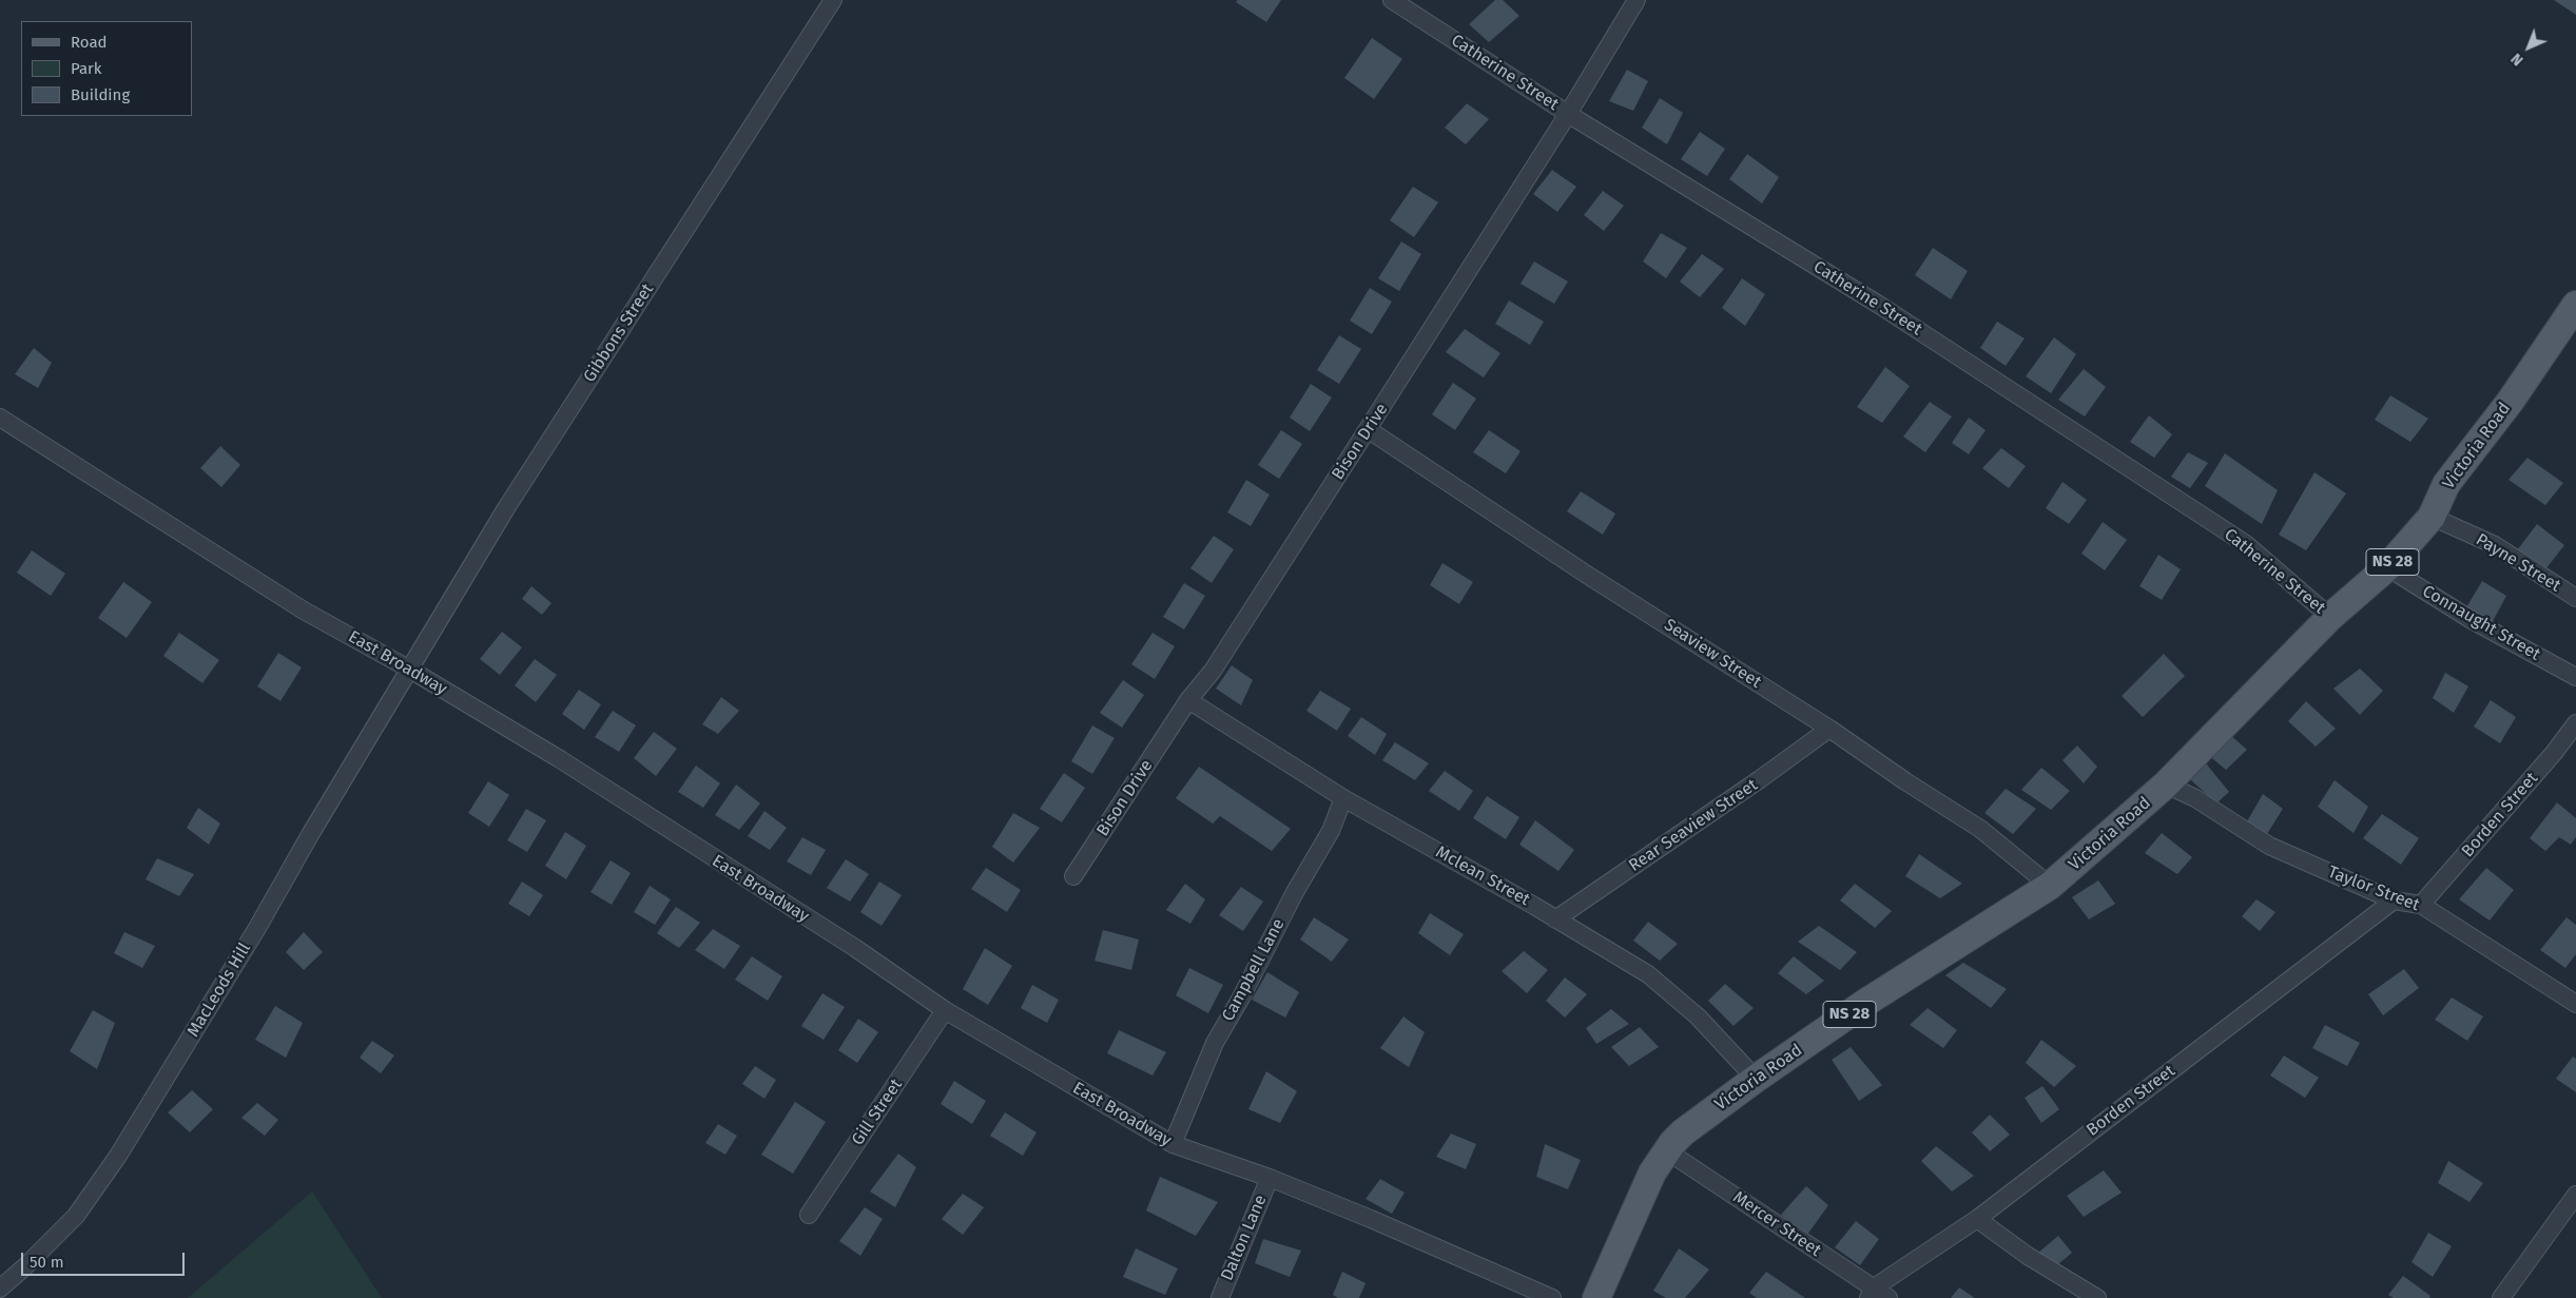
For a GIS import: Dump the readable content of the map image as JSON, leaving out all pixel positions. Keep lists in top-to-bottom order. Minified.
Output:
{"streets":{"main road":["Victoria Road","NS 28"],"street":["Catherine Street","Gibbons Street","Bison Drive","Payne Street","Connaught Street","Seaview Street","East Broadway","Borden Street","Rear Seaview Street","Mclean Street","Taylor Street","Campbell Lane","MacLeods Hill","Gill Street","Mercer Street","Dalton Lane"]},"crossings":[["Catherine Street","Bison Drive"],["Catherine Street","Victoria Road"],["Gibbons Street","East Broadway"],["Gibbons Street","MacLeods Hill"],["Bison Drive","Seaview Street"],["Bison Drive","Mclean Street"],["Victoria Road","Payne Street"],["Victoria Road","Connaught Street"],["Victoria Road","Seaview Street"],["Victoria Road","Mclean Street"],["Victoria Road","Taylor Street"],["Victoria Road","Mercer Street"],["Seaview Street","Rear Seaview Street"],["East Broadway","Campbell Lane"],["East Broadway","MacLeods Hill"],["East Broadway","Gill Street"],["East Broadway","Dalton Lane"],["Borden Street","Taylor Street"],["Borden Street","Mercer Street"],["Rear Seaview Street","Mclean Street"],["Mclean Street","Campbell Lane"]],"legend":["Road","Park","Building"],"scale_bar":"50 m","north":"bottom left"}
